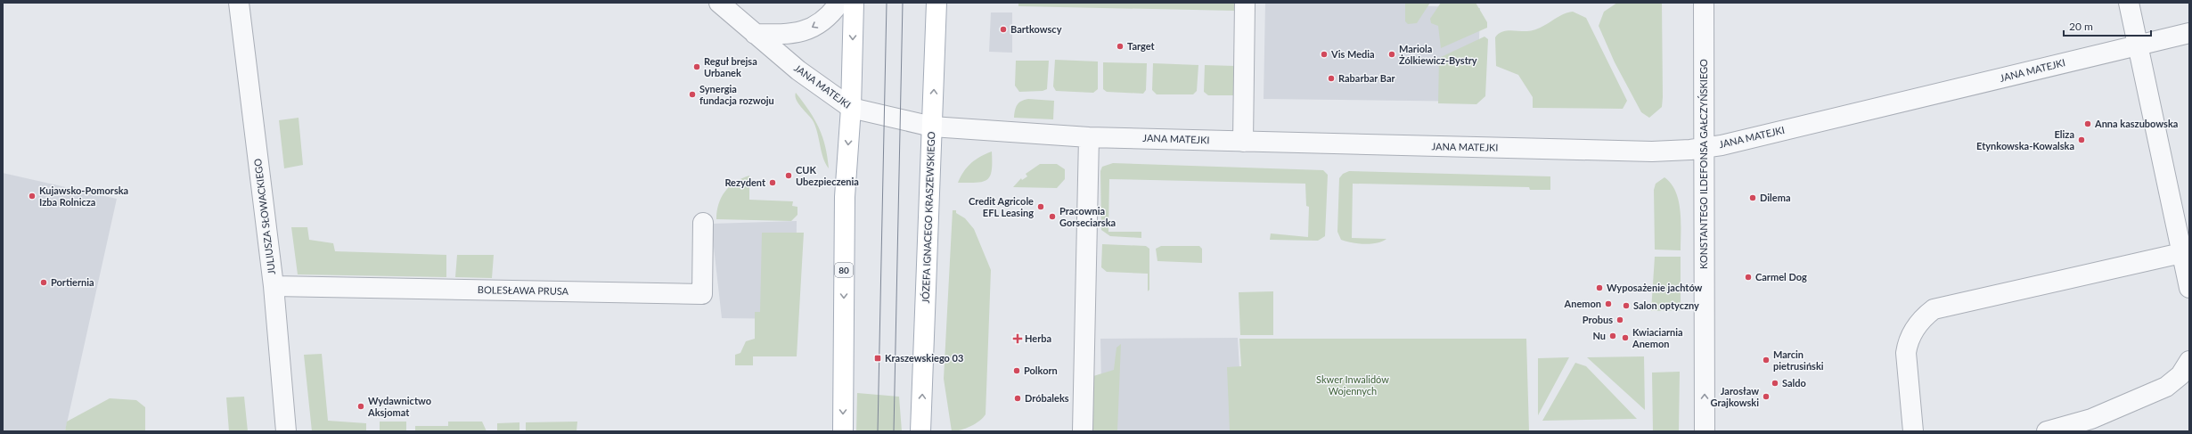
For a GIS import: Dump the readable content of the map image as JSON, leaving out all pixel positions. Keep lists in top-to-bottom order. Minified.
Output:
{"streets":{"main road":["JÓZEFA IGNACEGO KRASZEWSKIEGO","80"],"street":["JANA MATEJKI","KONSTANTEGO ILDEFONSA GAŁCZYŃSKIEGO","JULIUSZA SŁOWACKIEGO","BOLESŁAWA PRUSA"]},"crossings":[["JANA MATEJKI","KONSTANTEGO ILDEFONSA GAŁCZYŃSKIEGO"],["JANA MATEJKI","JÓZEFA IGNACEGO KRASZEWSKIEGO"],["JANA MATEJKI","80"],["JULIUSZA SŁOWACKIEGO","BOLESŁAWA PRUSA"]],"one_way":["KONSTANTEGO ILDEFONSA GAŁCZYŃSKIEGO"],"parks":["Skwer Inwalidów Wojennych"],"places":{"other":["Bartkowscy","Target","Vis Media","Mariola Żólkiewicz-Bystry","Reguł brejsa Urbanek","Rabarbar Bar","Synergia fundacja rozwoju","Anna kaszubowska","Eliza Etynkowska-Kowalska","CUK Ubezpieczenia","Rezydent","Kujawsko-Pomorska Izba Rolnicza","Dilema","Credit Agricole EFL Leasing","Pracownia Gorseciarska","Carmel Dog","Portiernia","Wyposażenie jachtów","Anemon","Salon optyczny","Probus","Nu","Kwiaciarnia Anemon","Marcin pietrusiński","Polkorn","Saldo","Jarosław Grajkowski","Dróbaleks","Wydawnictwo Aksjomat"],"health":["Herba"],"transit":["Kraszewskiego 03"]},"scale_bar":"20 m"}
